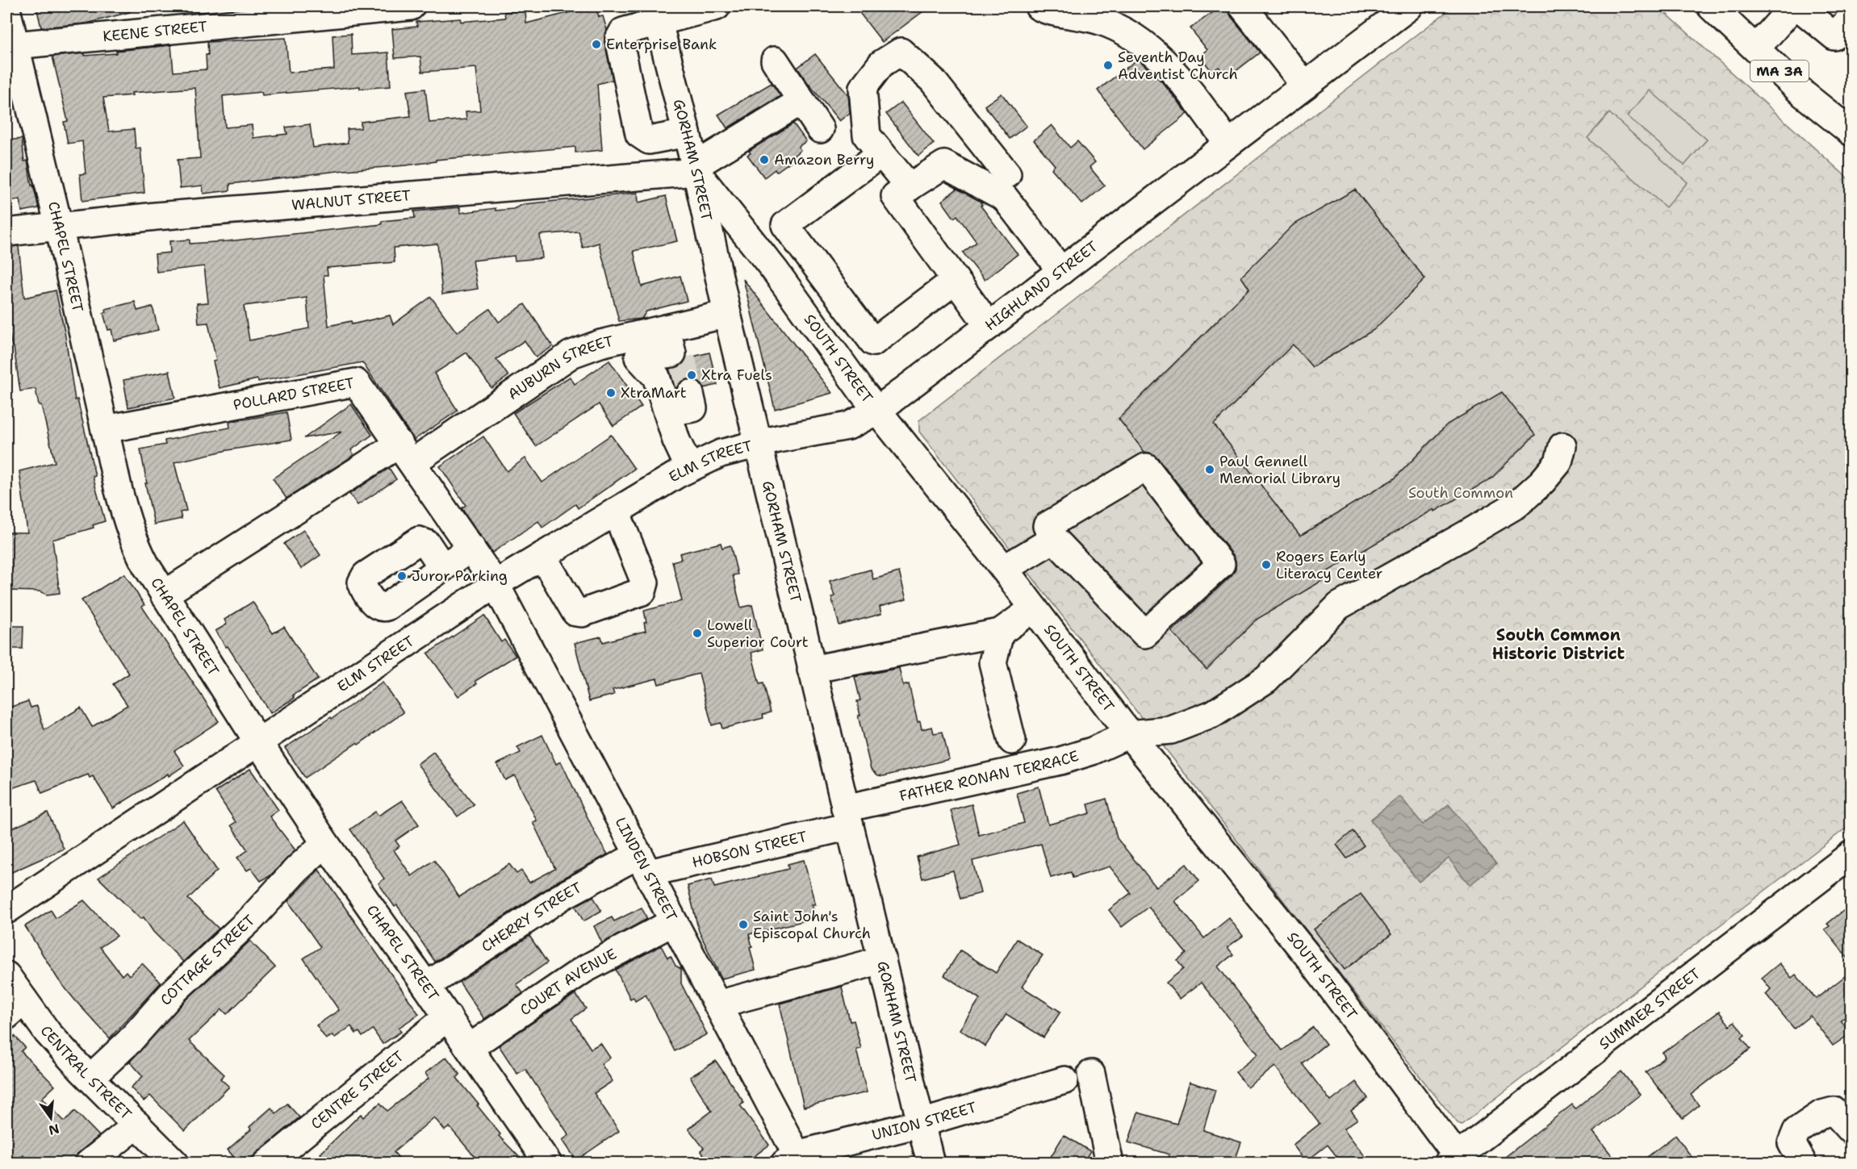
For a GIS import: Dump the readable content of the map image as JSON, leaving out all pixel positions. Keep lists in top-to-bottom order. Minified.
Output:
{"streets":{"street":["KEENE STREET","MA 3A","GORHAM STREET","WALNUT STREET","CHAPEL STREET","HIGHLAND STREET","SOUTH STREET","AUBURN STREET","POLLARD STREET","ELM STREET","FATHER RONAN TERRACE","HOBSON STREET","LINDEN STREET","CHERRY STREET","COTTAGE STREET","COURT AVENUE","SUMMER STREET","CENTRAL STREET","CENTRE STREET","UNION STREET"]},"crossings":[["KEENE STREET","CHAPEL STREET"],["GORHAM STREET","WALNUT STREET"],["GORHAM STREET","HIGHLAND STREET"],["GORHAM STREET","SOUTH STREET"],["GORHAM STREET","AUBURN STREET"],["GORHAM STREET","ELM STREET"],["GORHAM STREET","FATHER RONAN TERRACE"],["GORHAM STREET","HOBSON STREET"],["GORHAM STREET","UNION STREET"],["WALNUT STREET","CHAPEL STREET"],["WALNUT STREET","SOUTH STREET"],["CHAPEL STREET","AUBURN STREET"],["CHAPEL STREET","POLLARD STREET"],["CHAPEL STREET","ELM STREET"],["CHAPEL STREET","CHERRY STREET"],["CHAPEL STREET","COTTAGE STREET"],["CHAPEL STREET","COURT AVENUE"],["CHAPEL STREET","CENTRE STREET"],["HIGHLAND STREET","SOUTH STREET"],["HIGHLAND STREET","ELM STREET"],["SOUTH STREET","FATHER RONAN TERRACE"],["SOUTH STREET","SUMMER STREET"],["AUBURN STREET","POLLARD STREET"],["POLLARD STREET","ELM STREET"],["POLLARD STREET","LINDEN STREET"],["ELM STREET","LINDEN STREET"],["FATHER RONAN TERRACE","HOBSON STREET"],["HOBSON STREET","LINDEN STREET"],["HOBSON STREET","CHERRY STREET"],["LINDEN STREET","CHERRY STREET"],["LINDEN STREET","COURT AVENUE"],["LINDEN STREET","UNION STREET"],["COTTAGE STREET","CENTRAL STREET"]],"districts":["South Common Historic District"],"parks":["South Common"],"places":["Enterprise Bank","Seventh Day Adventist Church","Amazon Berry","Xtra Fuels","XtraMart","Paul Gennell Memorial Library","Rogers Early Literacy Center","Juror Parking","Lowell Superior Court","Saint John's Episcopal Church"],"north":"bottom"}
